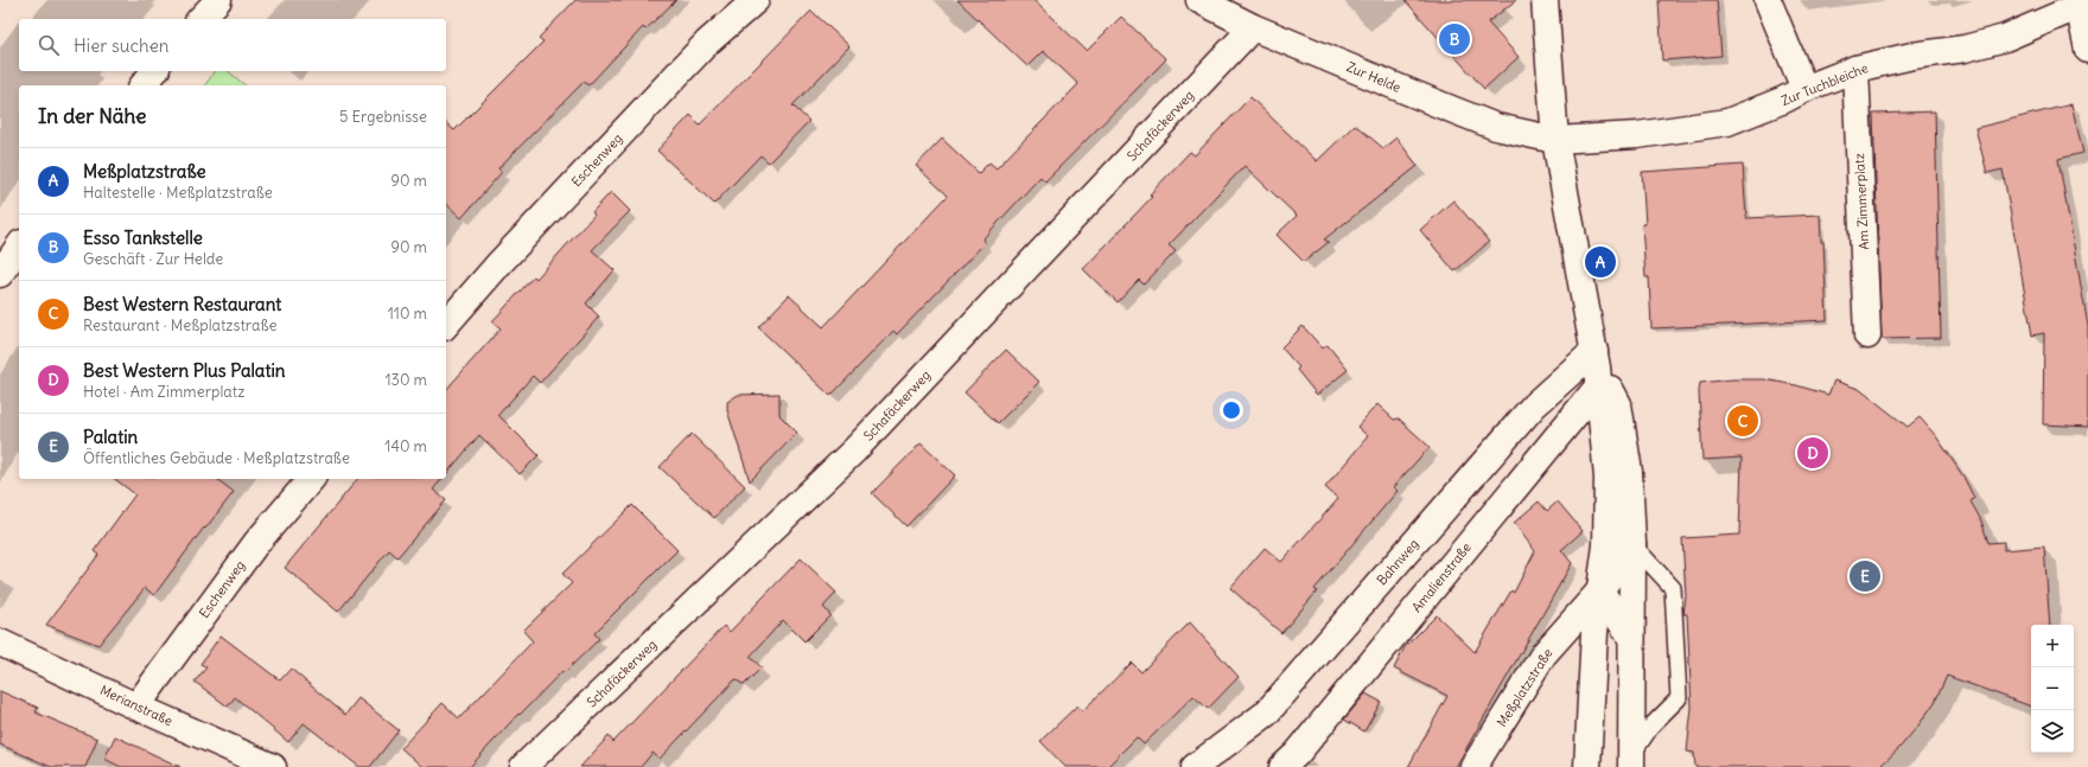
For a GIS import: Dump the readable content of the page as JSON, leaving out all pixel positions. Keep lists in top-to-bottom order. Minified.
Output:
{"streets":{"street":["Zur Helde","Zur Tuchbleiche","Schafäckerweg","Eschenweg","Am Zimmerplatz","Bahnweg","Amalienstraße","Meßplatzstraße","Merianstraße"]},"crossings":[["Zur Helde","Zur Tuchbleiche"],["Zur Helde","Schafäckerweg"],["Zur Helde","Meßplatzstraße"],["Zur Tuchbleiche","Am Zimmerplatz"],["Zur Tuchbleiche","Meßplatzstraße"],["Eschenweg","Merianstraße"],["Bahnweg","Amalienstraße"],["Bahnweg","Meßplatzstraße"],["Amalienstraße","Meßplatzstraße"]],"page":{"search":"Hier suchen","pins":["B","A","C","D","E"],"heading":["In der Nähe","5 Ergebnisse"],"list":[{"mark":"A","name":"Meßplatzstraße","note":"Haltestelle · Meßplatzstraße","value":"90 m"},{"mark":"B","name":"Esso Tankstelle","note":"Geschäft · Zur Helde","value":"90 m"},{"mark":"C","name":"Best Western Restaurant","note":"Restaurant · Meßplatzstraße","value":"110 m"},{"mark":"D","name":"Best Western Plus Palatin","note":"Hotel · Am Zimmerplatz","value":"130 m"},{"mark":"E","name":"Palatin","note":"Öffentliches Gebäude · Meßplatzstraße","value":"140 m"}],"map_buttons":["+","−"]}}
